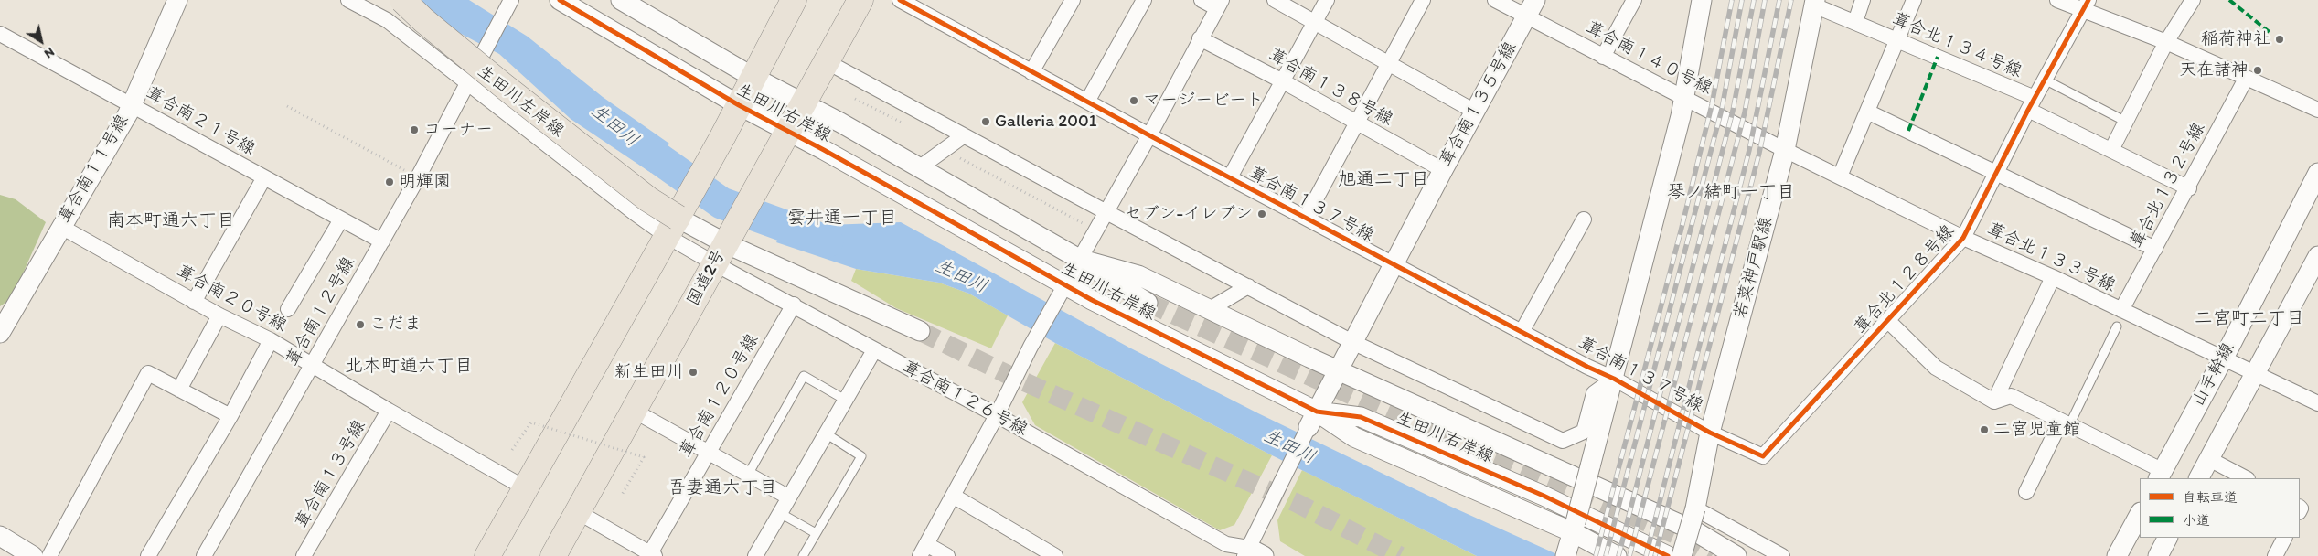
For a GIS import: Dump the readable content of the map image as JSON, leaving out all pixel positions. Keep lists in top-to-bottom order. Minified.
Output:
{"streets":{"highway":["国道2号"],"street":["葺合北１３４号線","葺合南１４０号線","葺合南１３８号線","生田川左岸線","葺合南１３５号線","生田川右岸線","葺合南２１号線","葺合南１１号線","葺合北１３２号線","葺合南１３７号線","葺合北１３３号線","若菜神戸駅線","葺合北１２８号線","葺合南２０号線","葺合南１２号線","山手幹線","葺合南１２０号線","葺合南１２６号線","葺合南１３号線"]},"crossings":[["葺合北１３４号線","葺合北１３２号線"],["葺合北１３４号線","若菜神戸駅線"],["葺合北１３４号線","葺合北１２８号線"],["葺合南１４０号線","葺合南１３５号線"],["葺合南１４０号線","葺合北１３３号線"],["葺合南１４０号線","若菜神戸駅線"],["葺合南１３８号線","葺合南１３５号線"],["生田川左岸線","葺合南１２号線"],["葺合南１３５号線","生田川右岸線"],["葺合南１３５号線","葺合南１３７号線"],["生田川右岸線","国道2号"],["葺合南２１号線","葺合南１１号線"],["葺合南２１号線","葺合南１２号線"],["葺合南１１号線","葺合南２０号線"],["葺合北１３２号線","葺合北１３３号線"],["葺合南１３７号線","若菜神戸駅線"],["葺合南１３７号線","葺合北１２８号線"],["葺合北１３３号線","若菜神戸駅線"],["葺合北１３３号線","葺合北１２８号線"],["葺合北１３３号線","山手幹線"],["若菜神戸駅線","葺合北１２８号線"],["国道2号","葺合南１２６号線"],["葺合南２０号線","葺合南１２号線"],["葺合南２０号線","葺合南１３号線"],["葺合南１２０号線","葺合南１２６号線"]],"districts":["旭通二丁目","琴ノ緒町一丁目","雲井通一丁目","南本町通六丁目","二宮町二丁目","北本町通六丁目","吾妻通六丁目"],"water":["生田川"],"places":["稲荷神社","天在諸神","マージービート","Galleria 2001","コーナー","明輝園","セブン-イレブン","こだま","新生田川","二宮児童館"],"legend":["自転車道","小道"],"north":"bottom right"}
